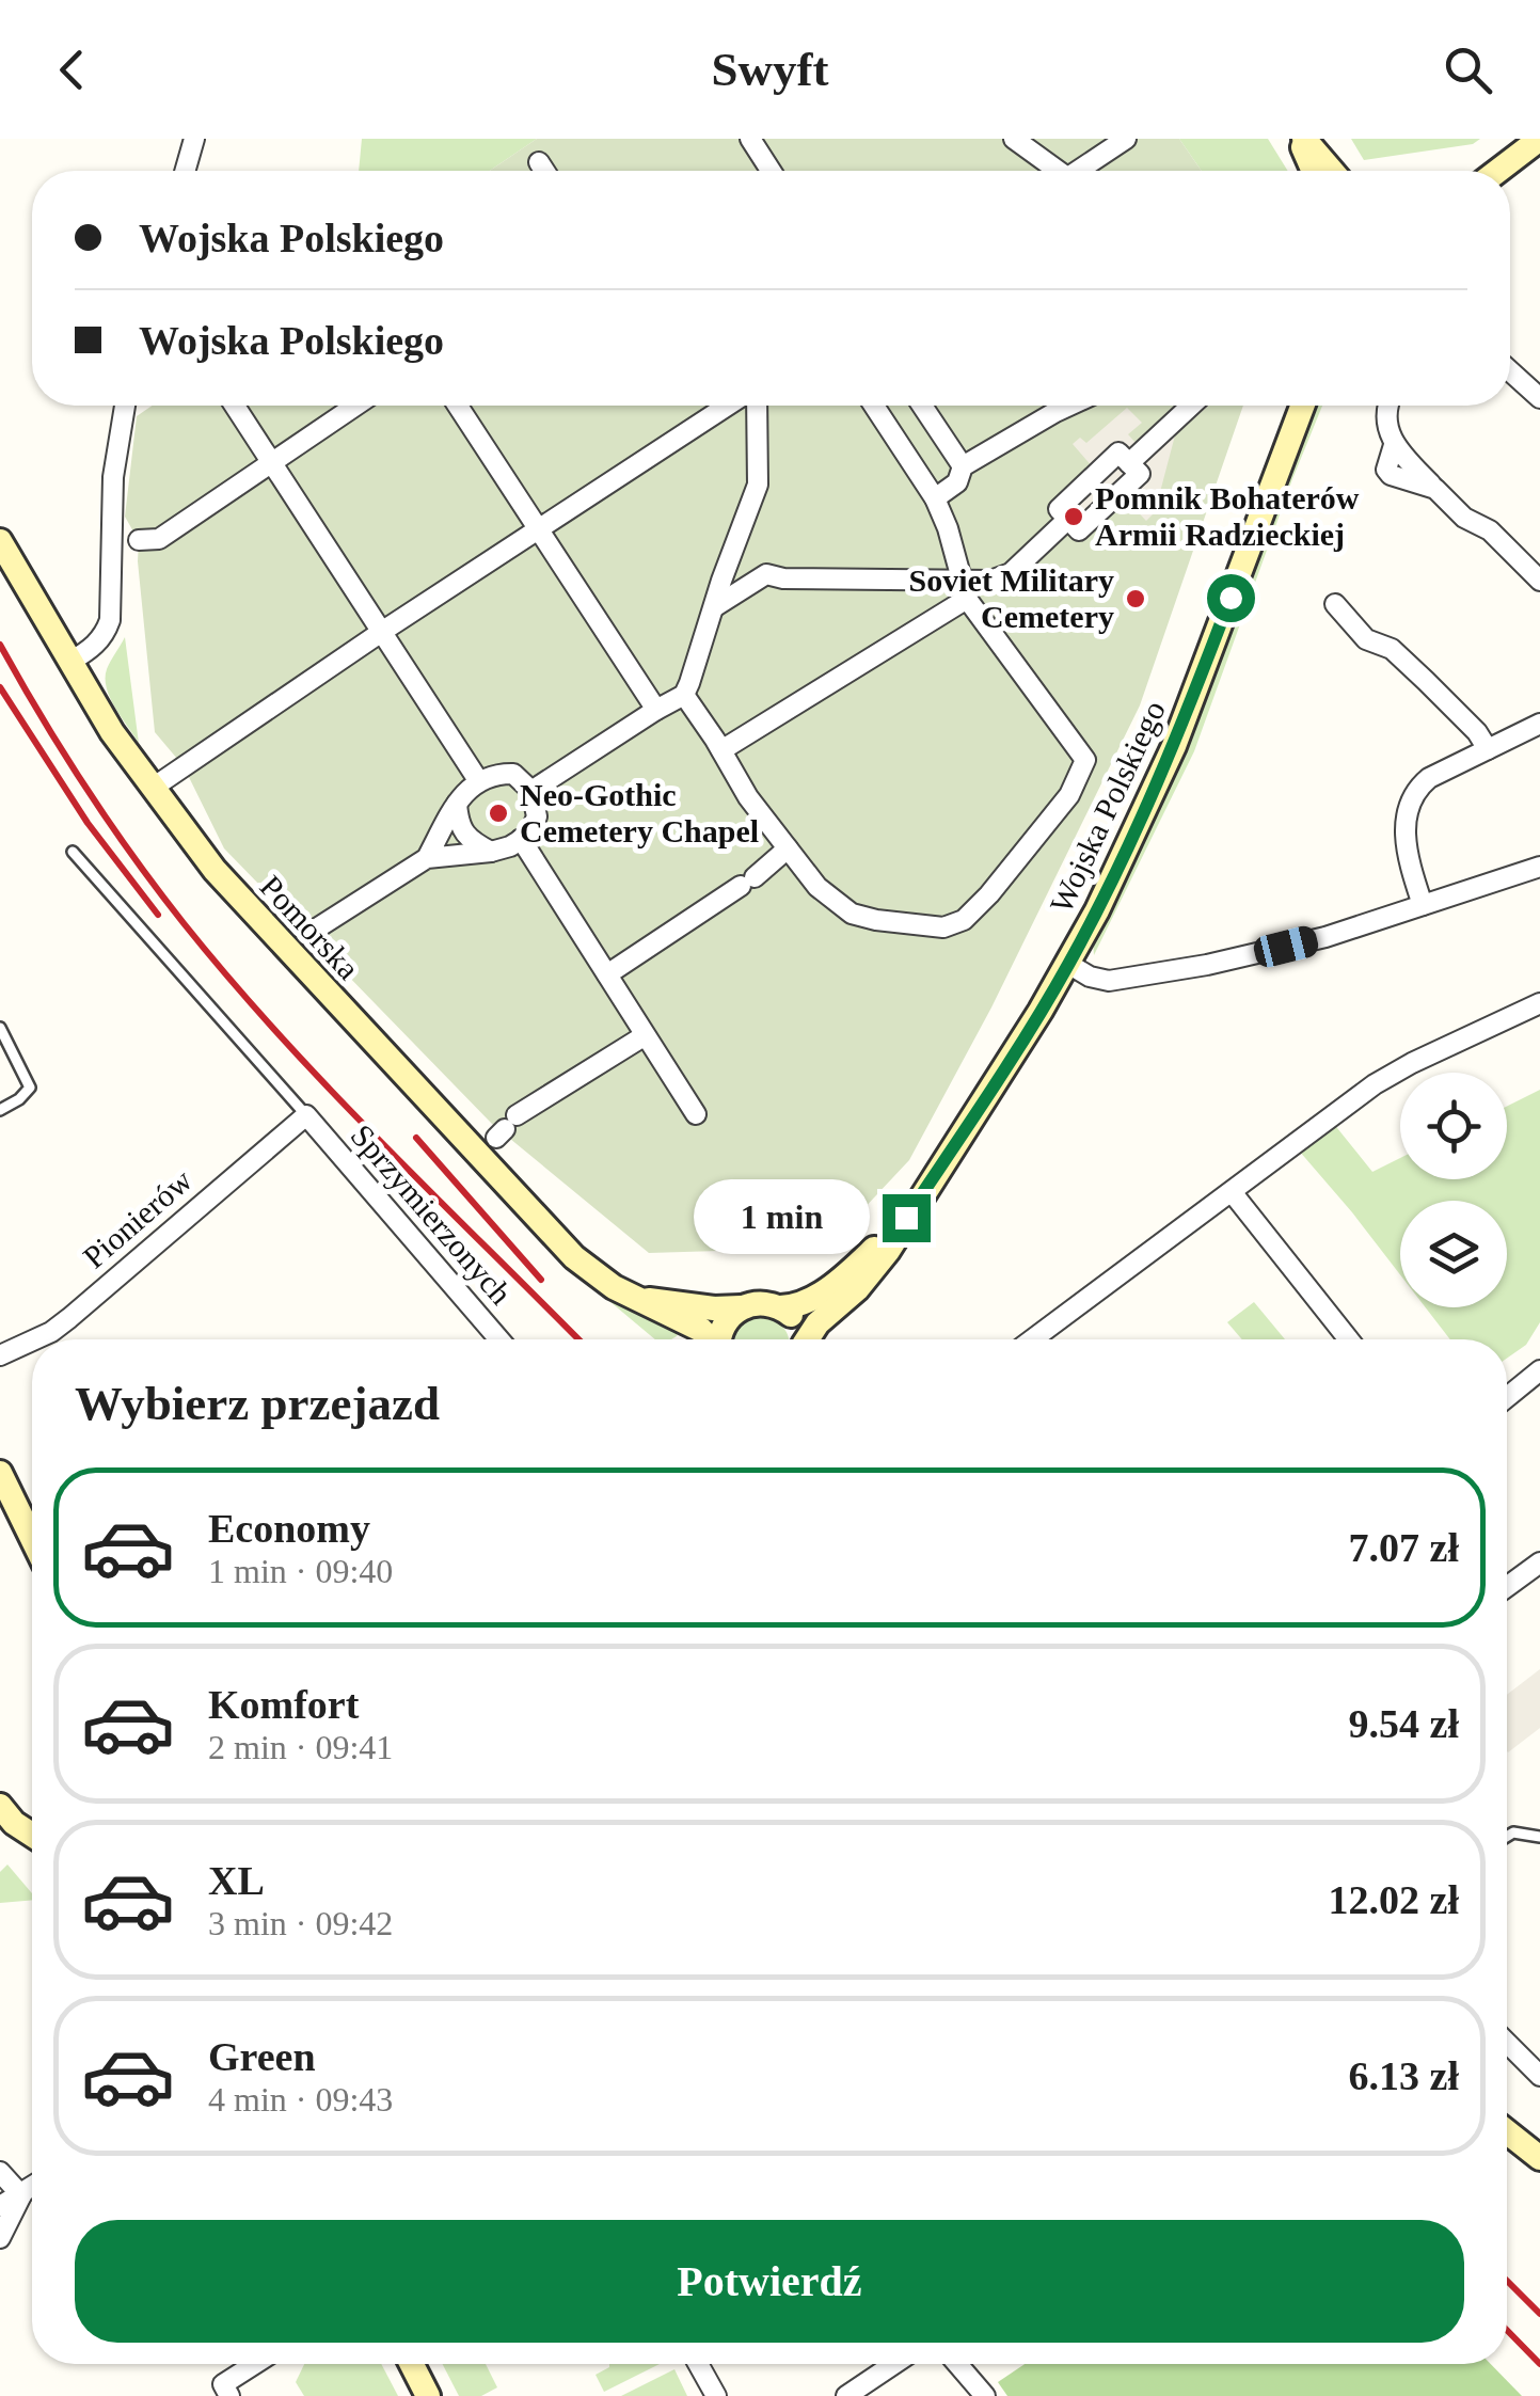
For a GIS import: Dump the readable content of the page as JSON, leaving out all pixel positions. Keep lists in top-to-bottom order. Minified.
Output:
{"streets":{"main road":["Wojska Polskiego","Pomorska"],"street":["Sprzymierzonych","Pionierów"]},"crossings":[["Wojska Polskiego","Pomorska"],["Sprzymierzonych","Pionierów"]],"places":["Pomnik Bohaterów Armii Radzieckiej","Soviet Military Cemetery","Neo-Gothic Cemetery Chapel"],"page":{"header":"Swyft","banner":["Wojska Polskiego","Wojska Polskiego"],"bubble":"1 min","heading":"Wybierz przejazd","list":[{"name":"Economy","note":"1 min · 09:40","value":"7.07 zł"},{"name":"Komfort","note":"2 min · 09:41","value":"9.54 zł"},{"name":"XL","note":"3 min · 09:42","value":"12.02 zł"},{"name":"Green","note":"4 min · 09:43","value":"6.13 zł"}],"buttons":"Potwierdź"}}
